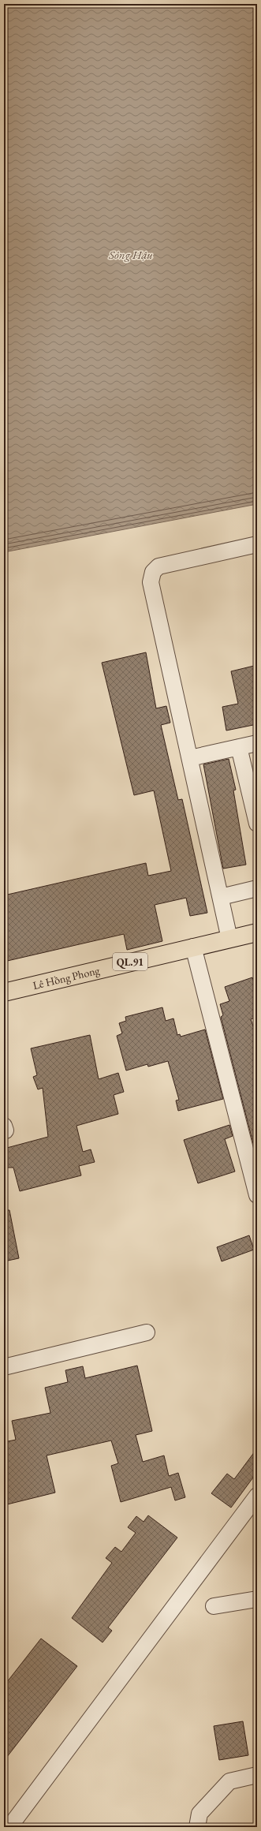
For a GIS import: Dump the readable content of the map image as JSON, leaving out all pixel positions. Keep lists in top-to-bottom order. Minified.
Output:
{"streets":{"highway":["QL.91","Lê Hồng Phong"]},"water":["Sông Hậu"]}
